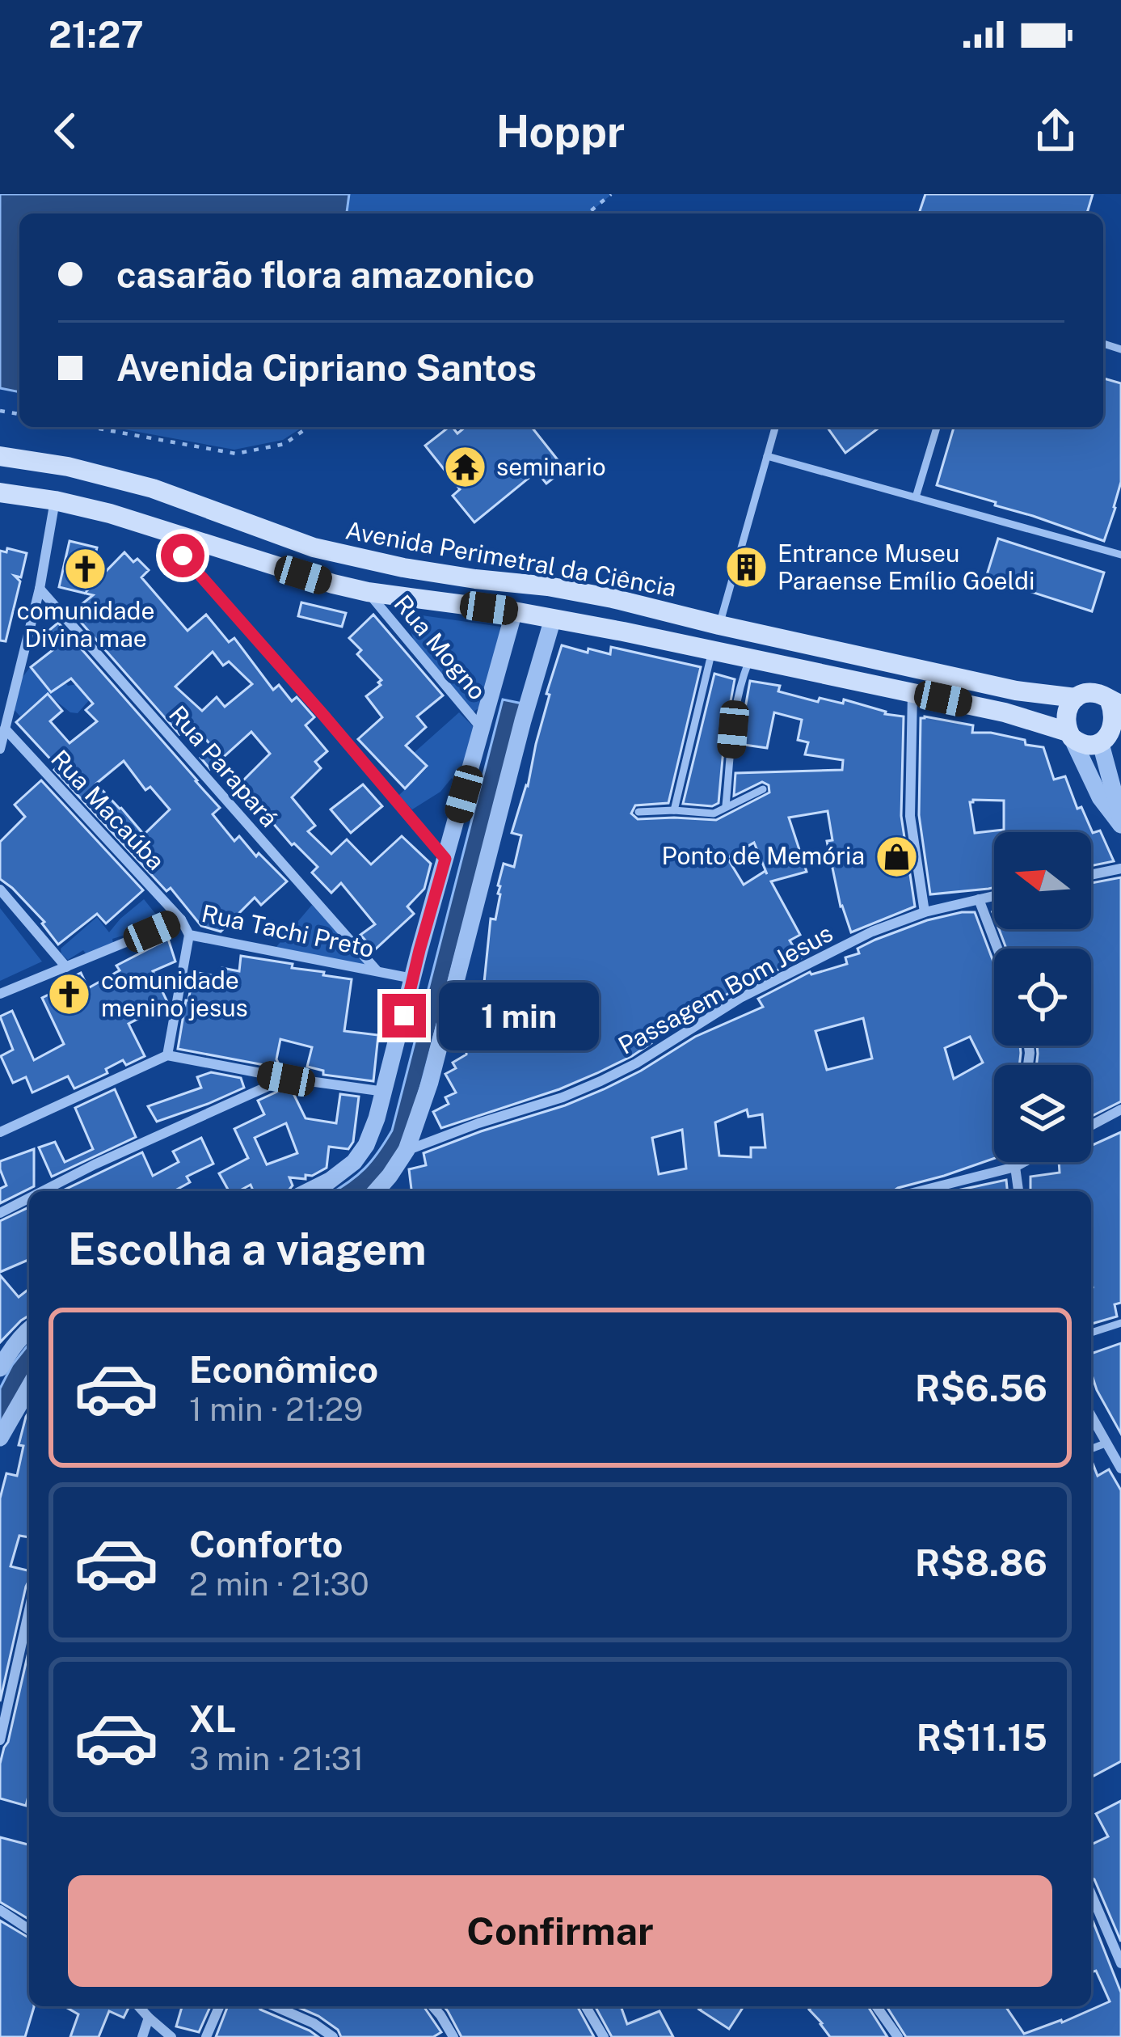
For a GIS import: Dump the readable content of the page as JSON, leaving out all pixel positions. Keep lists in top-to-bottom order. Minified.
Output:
{"streets":{"main road":["Avenida Perimetral da Ciência"],"street":["Rua Mogno","Rua Parapará","Rua Macaúba","Rua Tachi Preto","Passagem Bom Jesus"]},"crossings":[["Avenida Perimetral da Ciência","Rua Mogno"],["Rua Parapará","Rua Tachi Preto"],["Rua Macaúba","Rua Tachi Preto"]],"places":{"temple":["seminario"],"building":["Entrance Museu Paraense Emílio Goeldi"],"church":["comunidade Divina mae","comunidade menino jesus"],"shop":["Ponto de Memória"]},"north":"left","page":{"status":"21:27","header":"Hoppr","banner":["casarão flora amazonico","Avenida Cipriano Santos"],"bubble":"1 min","heading":"Escolha a viagem","list":[{"name":"Econômico","note":"1 min · 21:29","value":"R$6.56"},{"name":"Conforto","note":"2 min · 21:30","value":"R$8.86"},{"name":"XL","note":"3 min · 21:31","value":"R$11.15"}],"buttons":"Confirmar"}}
